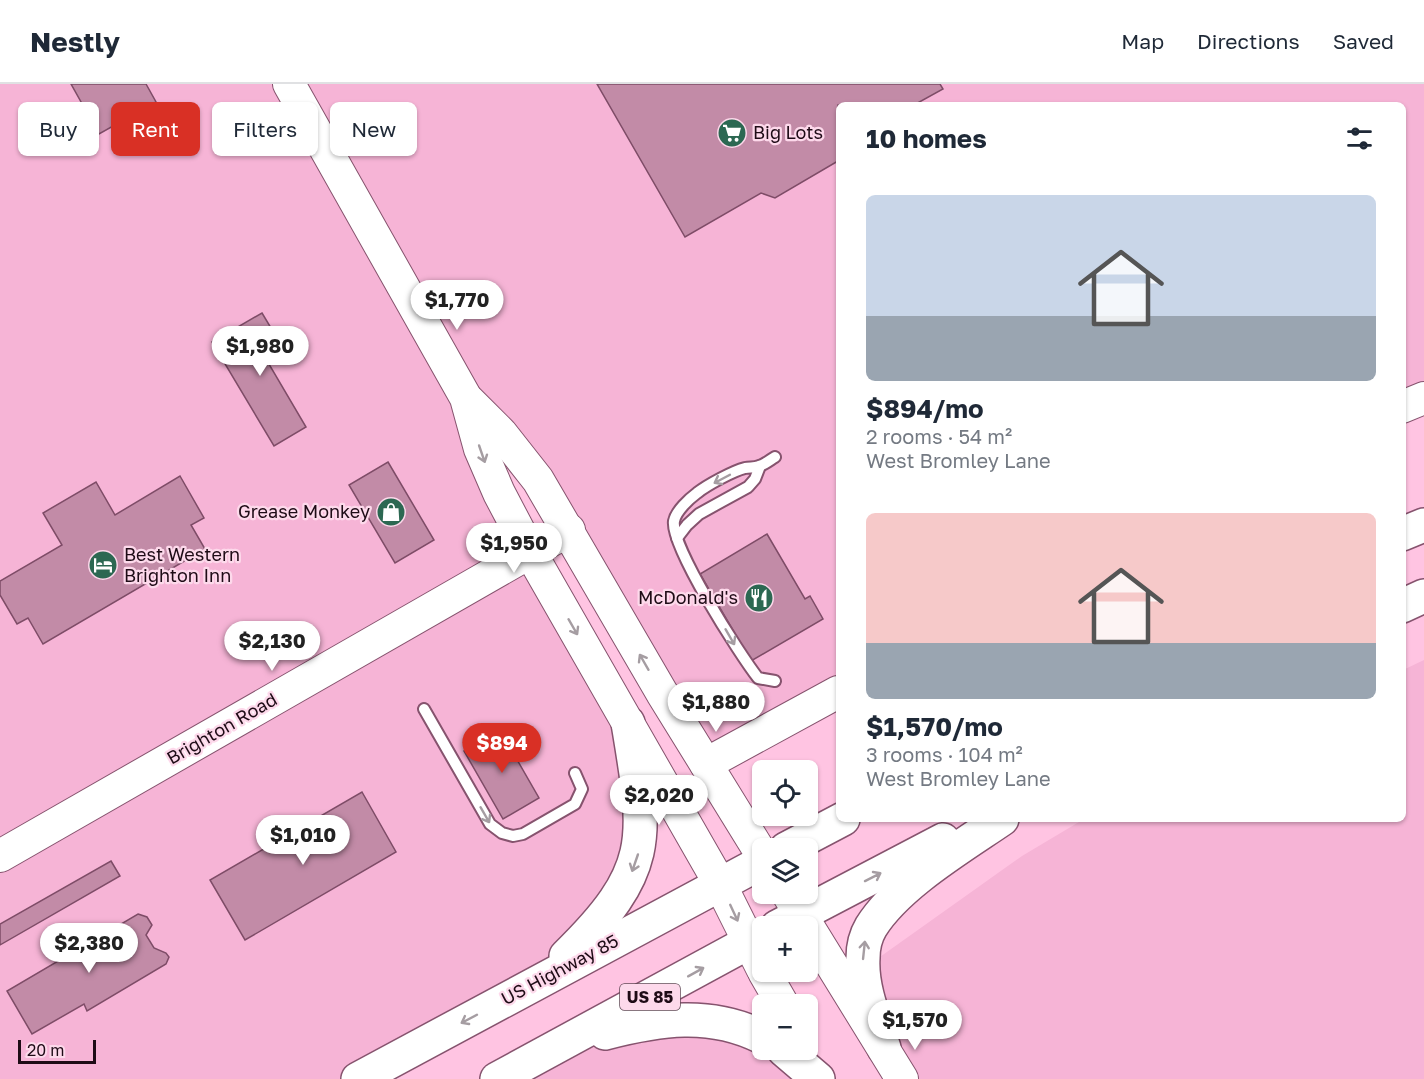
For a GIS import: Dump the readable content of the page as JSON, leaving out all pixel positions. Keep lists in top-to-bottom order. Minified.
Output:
{"streets":{"highway":["US Highway 85","US 85"],"main road":["Brighton Road"]},"places":{"supermarket":["Big Lots"],"shop":["Grease Monkey"],"hotel":["Best Western Brighton Inn"],"restaurant":["McDonald's"]},"scale_bar":"20 m","page":{"header":"Nestly","nav":["Map","Directions","Saved"],"chip":["Buy","Rent","Filters","New"],"heading":"10 homes","list":[{"name":"$894/mo","note":"2 rooms · 54 m² · West Bromley Lane"},{"name":"$1,570/mo","note":"3 rooms · 104 m² · West Bromley Lane"}],"price":["$1,770","$1,980","$1,950","$2,130","$1,880","$894","$2,020","$1,010","$2,380","$1,570"],"map_buttons":["+","−"],"scale":"20 m"}}
